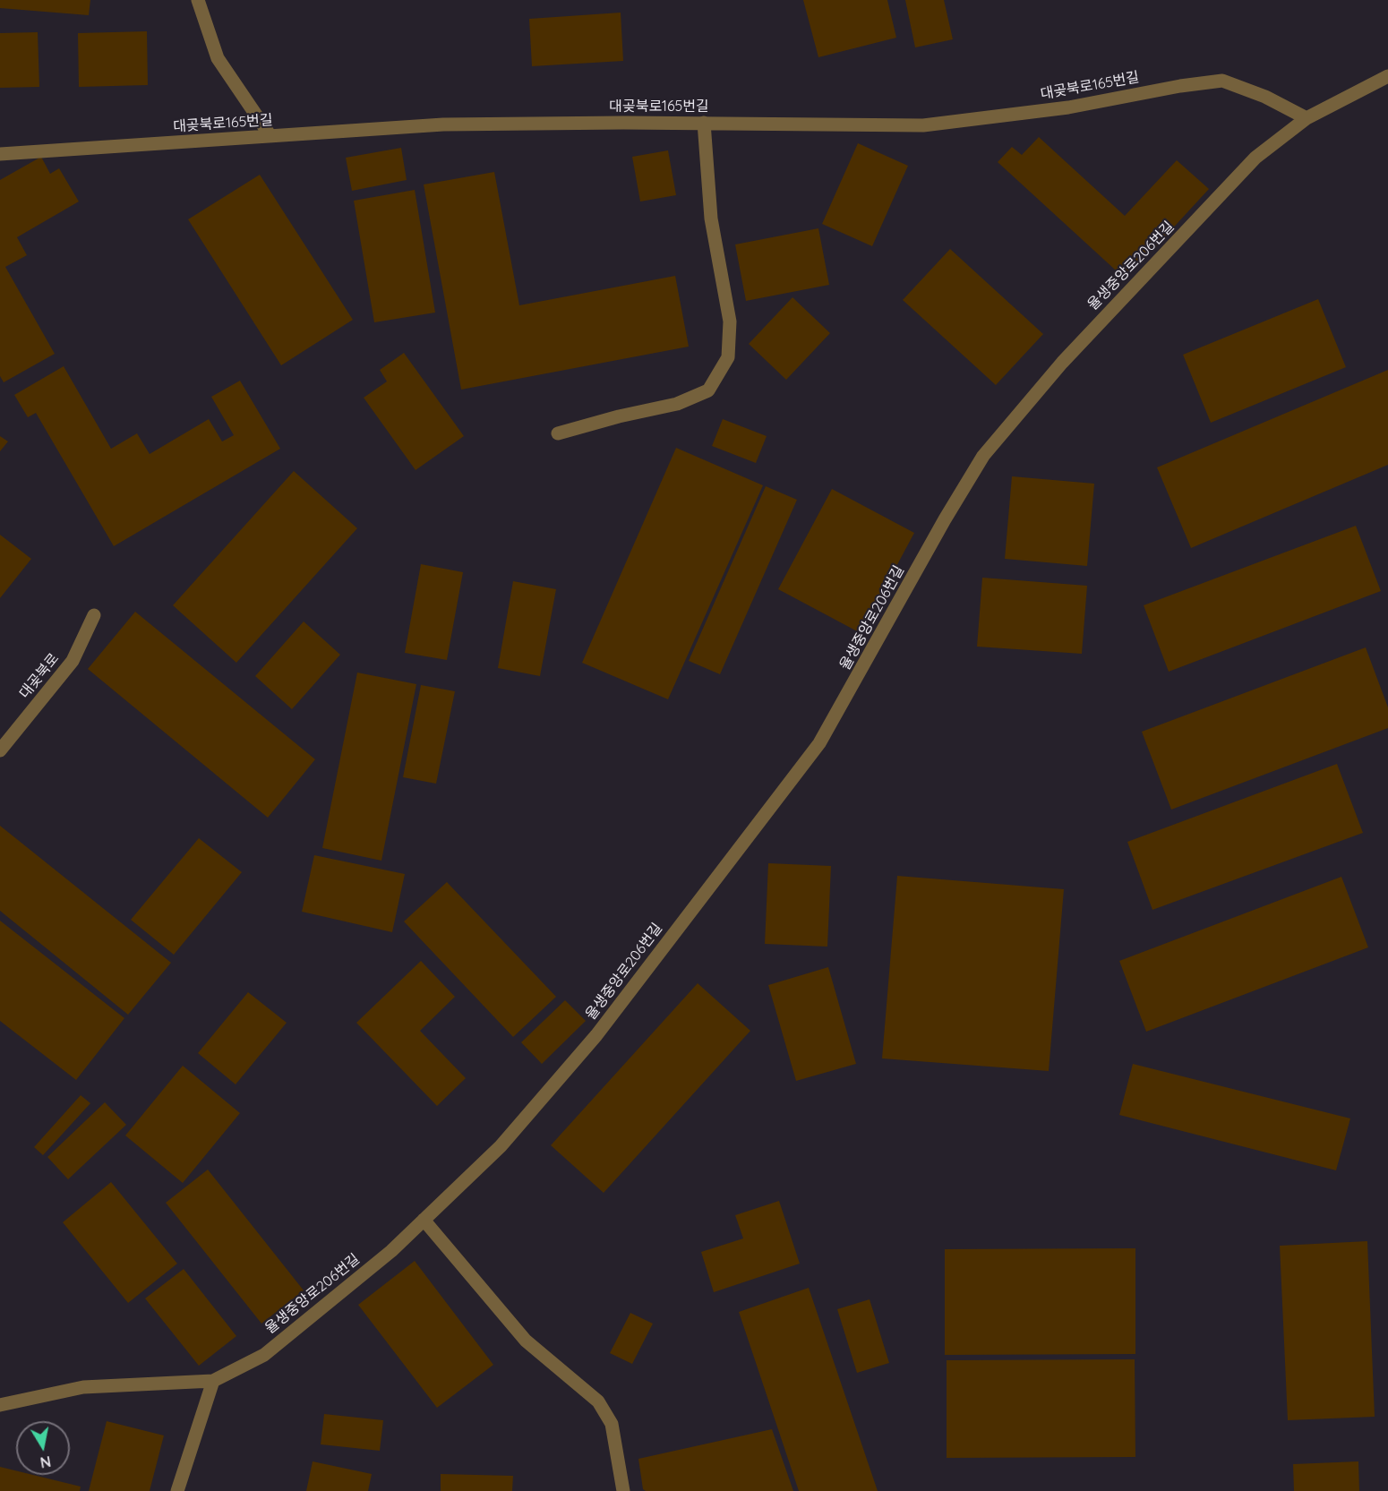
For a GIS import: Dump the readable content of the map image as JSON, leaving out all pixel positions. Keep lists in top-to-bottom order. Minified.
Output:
{"streets":{"street":["대곶북로165번길","율생중앙로206번길","대곶북로"]},"crossings":[["대곶북로165번길","율생중앙로206번길"]],"north":"bottom"}
